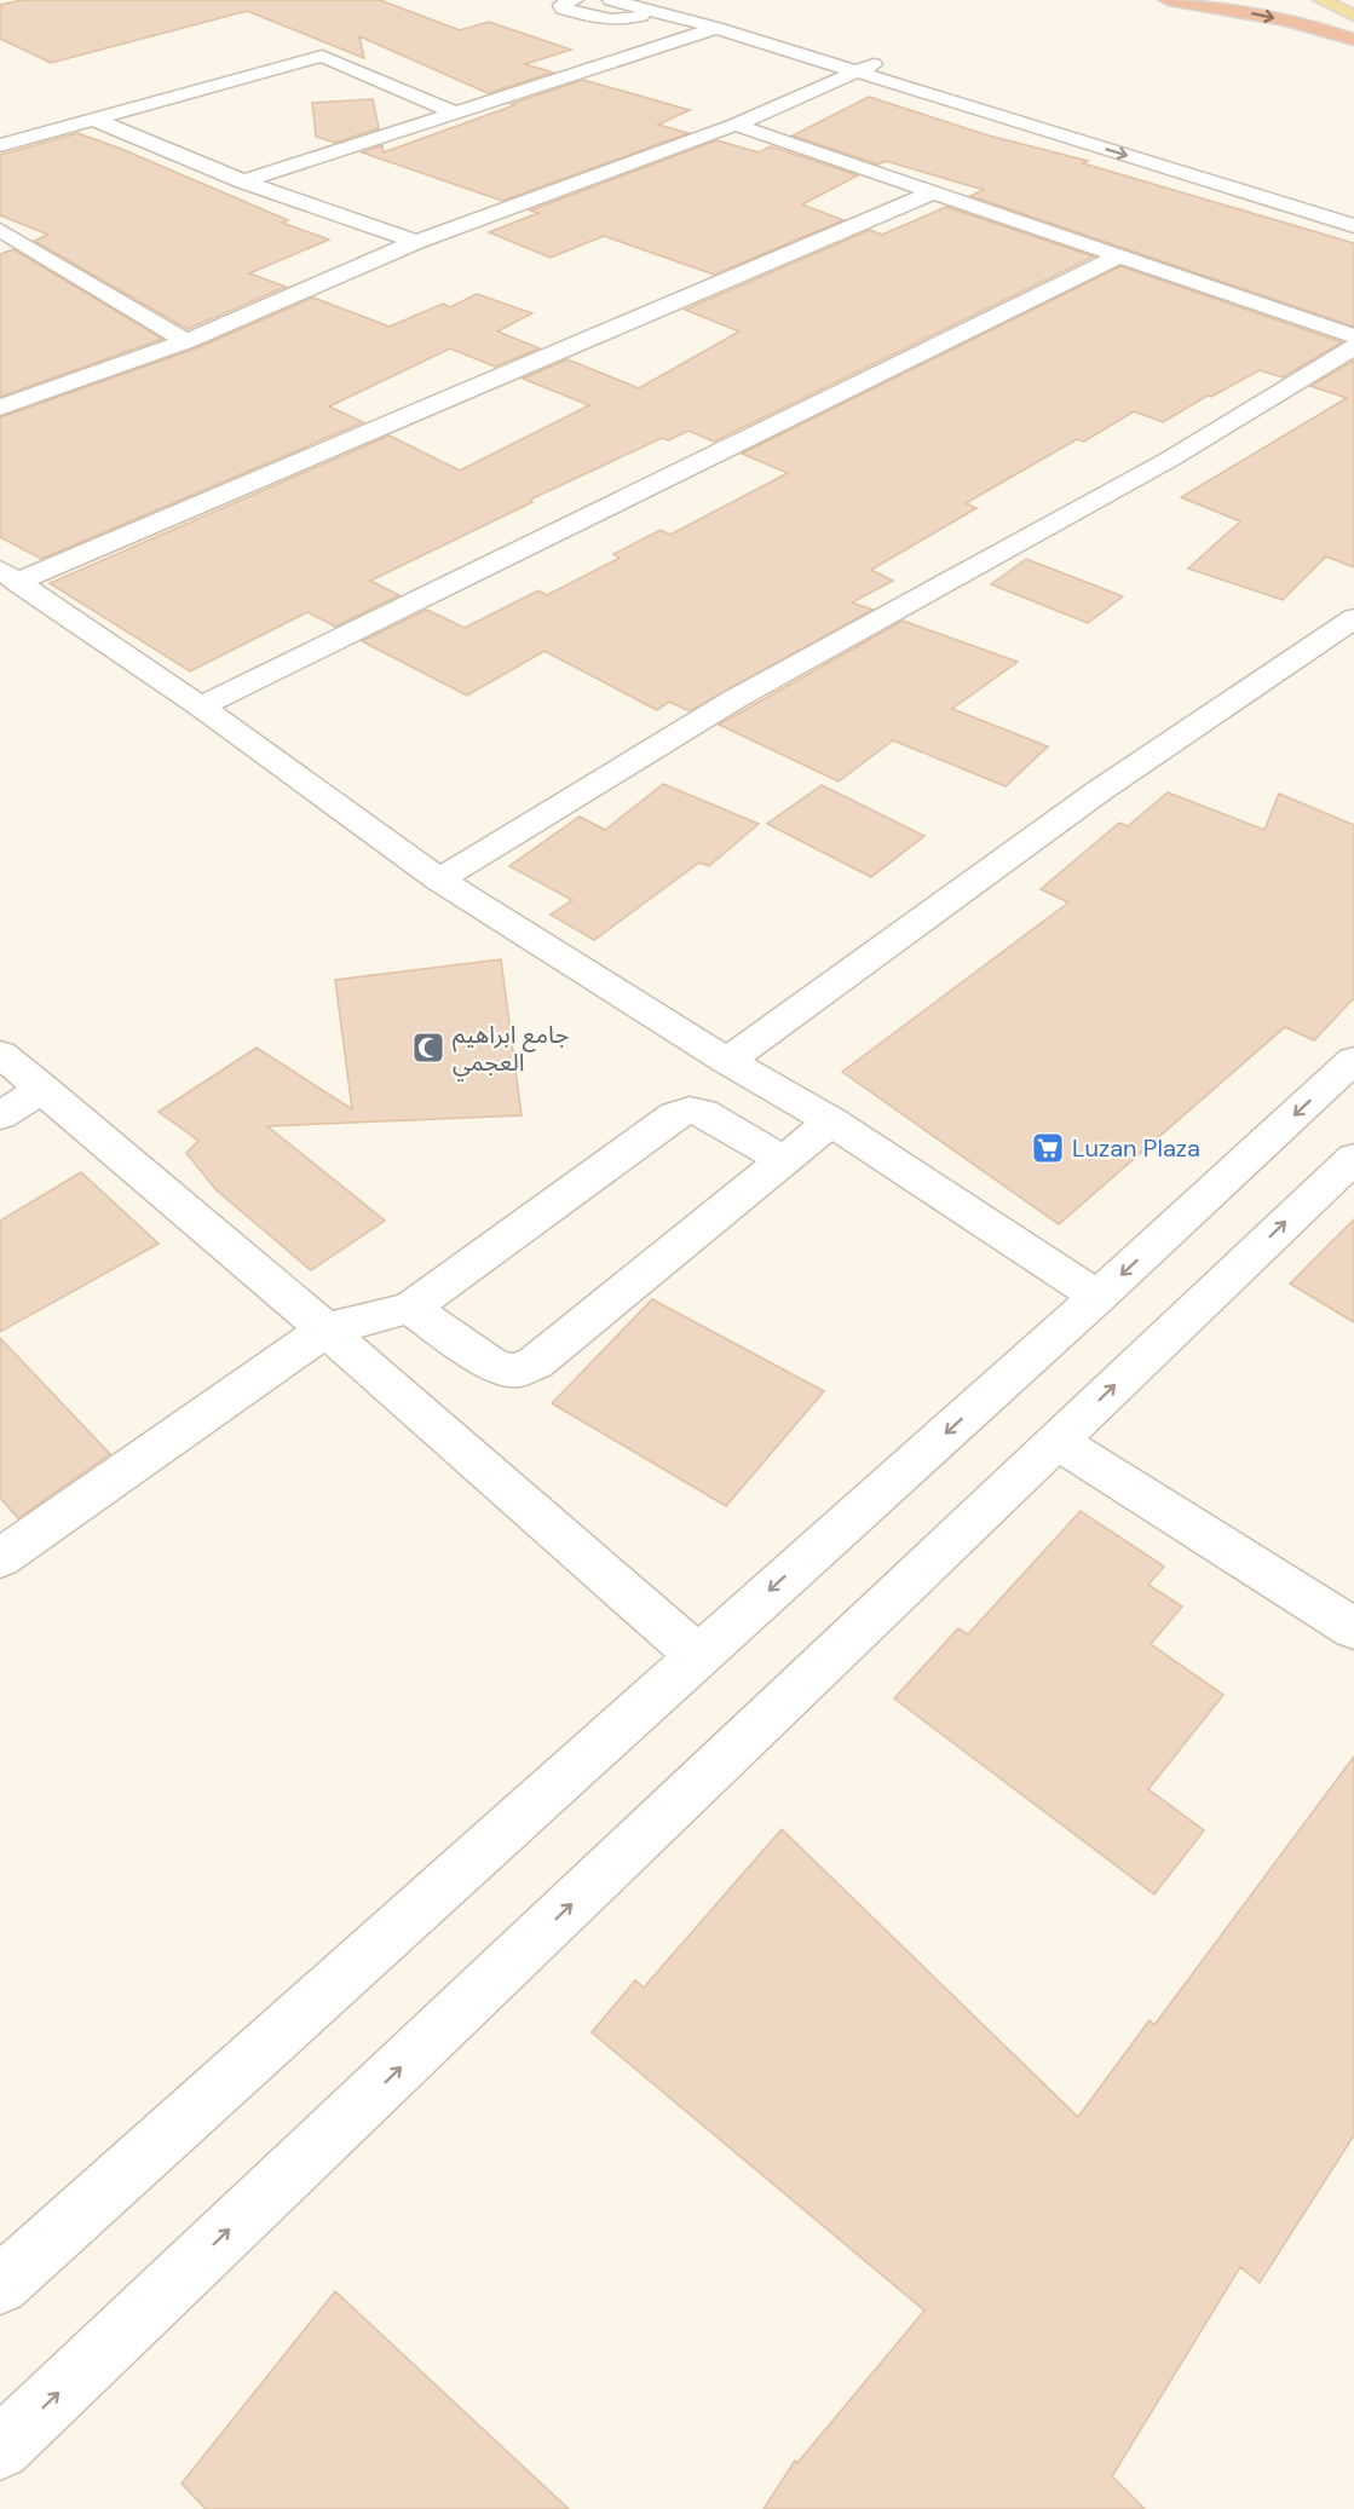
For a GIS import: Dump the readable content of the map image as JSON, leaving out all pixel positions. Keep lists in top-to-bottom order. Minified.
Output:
{"places":{"mosque":["جامع ابراهيم العجمي"],"supermarket":["Luzan Plaza"]}}
